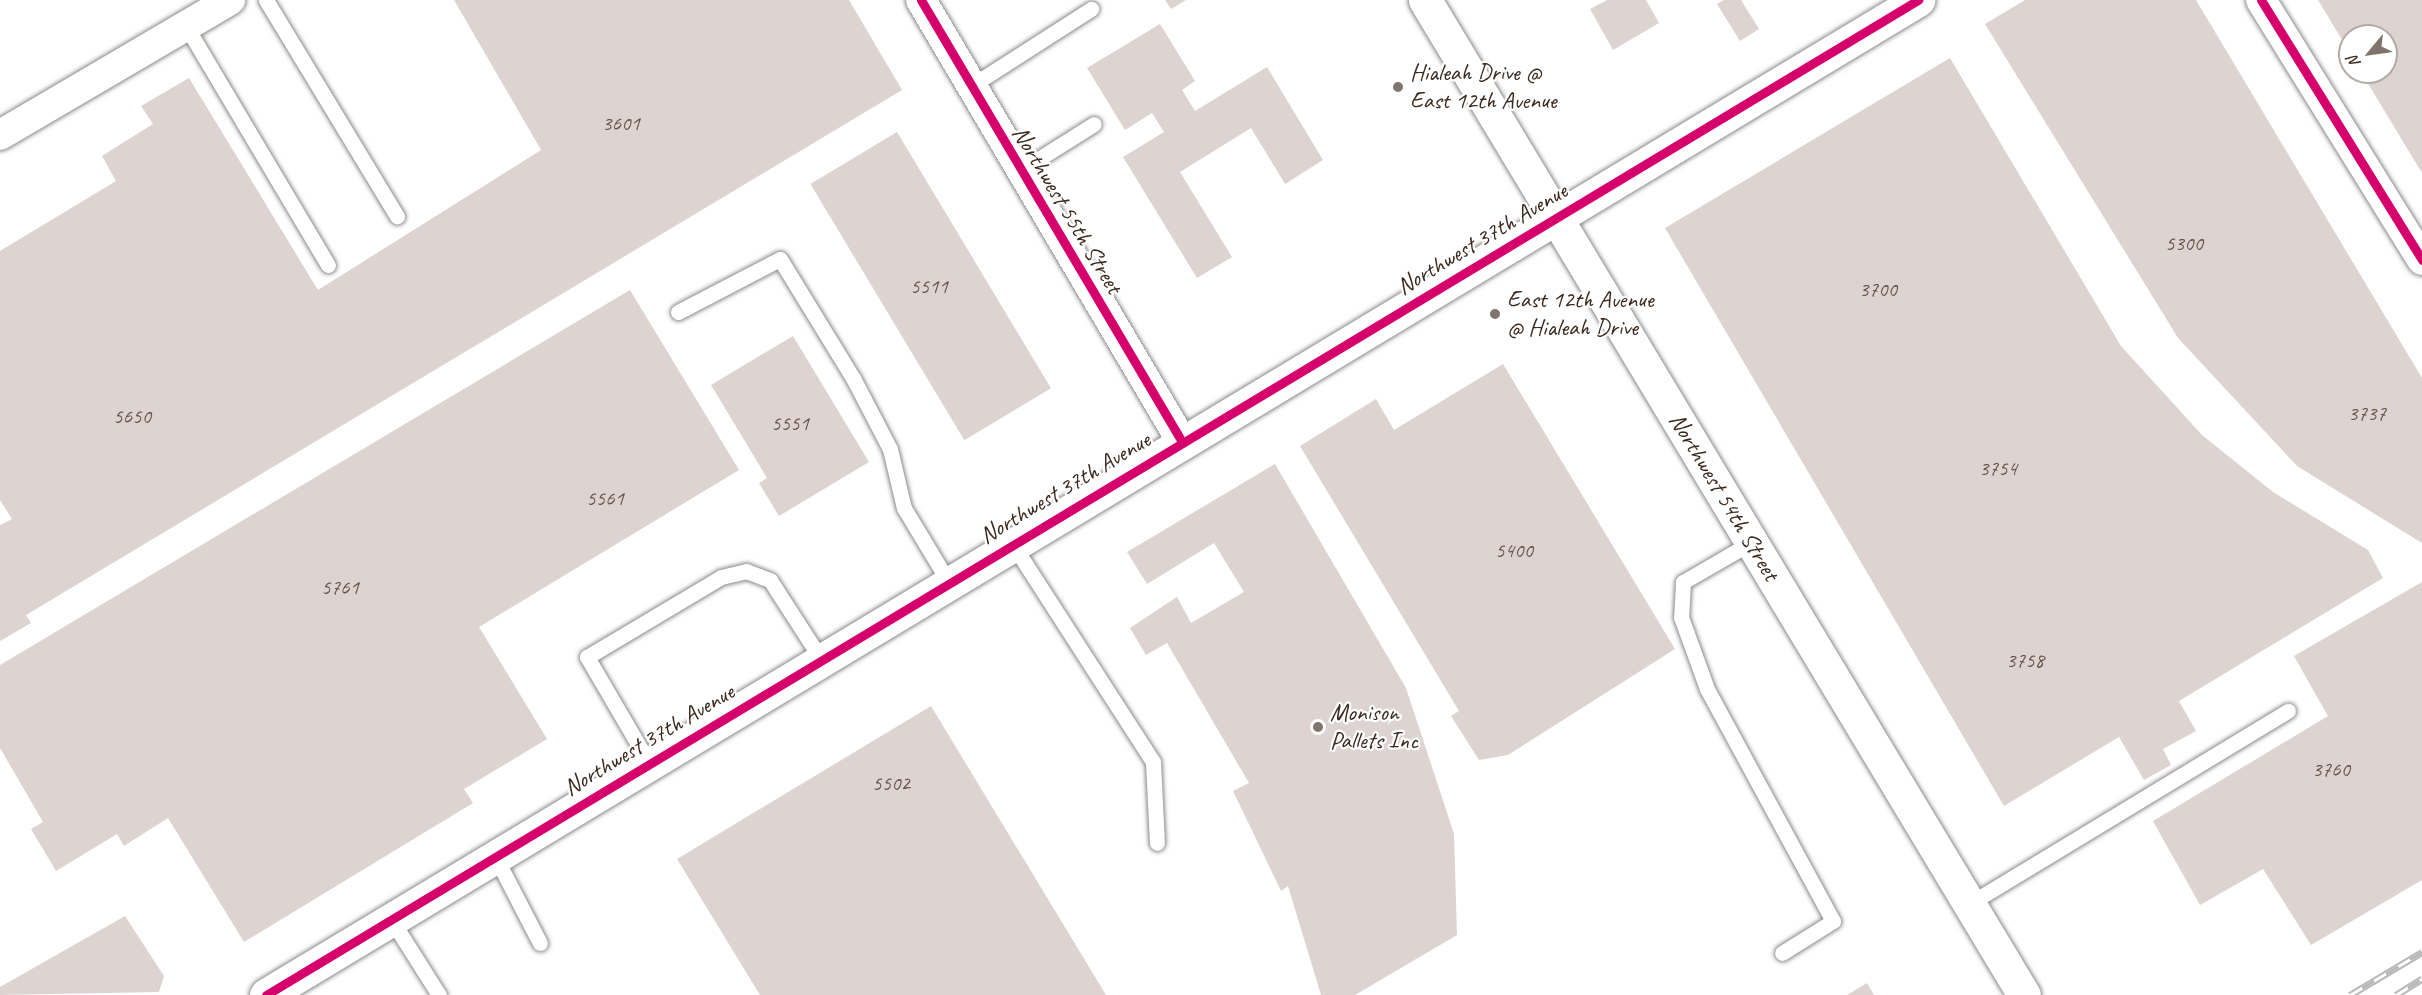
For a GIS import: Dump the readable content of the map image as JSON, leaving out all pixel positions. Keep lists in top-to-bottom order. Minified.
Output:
{"streets":{"street":["Northwest 55th Street","Northwest 37th Avenue","Northwest 54th Street"]},"crossings":[["Northwest 55th Street","Northwest 37th Avenue"],["Northwest 37th Avenue","Northwest 54th Street"]],"places":["Hialeah Drive @ East 12th Avenue","East 12th Avenue @ Hialeah Drive","Monison Pallets Inc"],"house_numbers":["3601","5300","5511","3700","3737","5650","5551","3754","5561","5400","5761","3758","3760","5502"],"north":"bottom left"}
